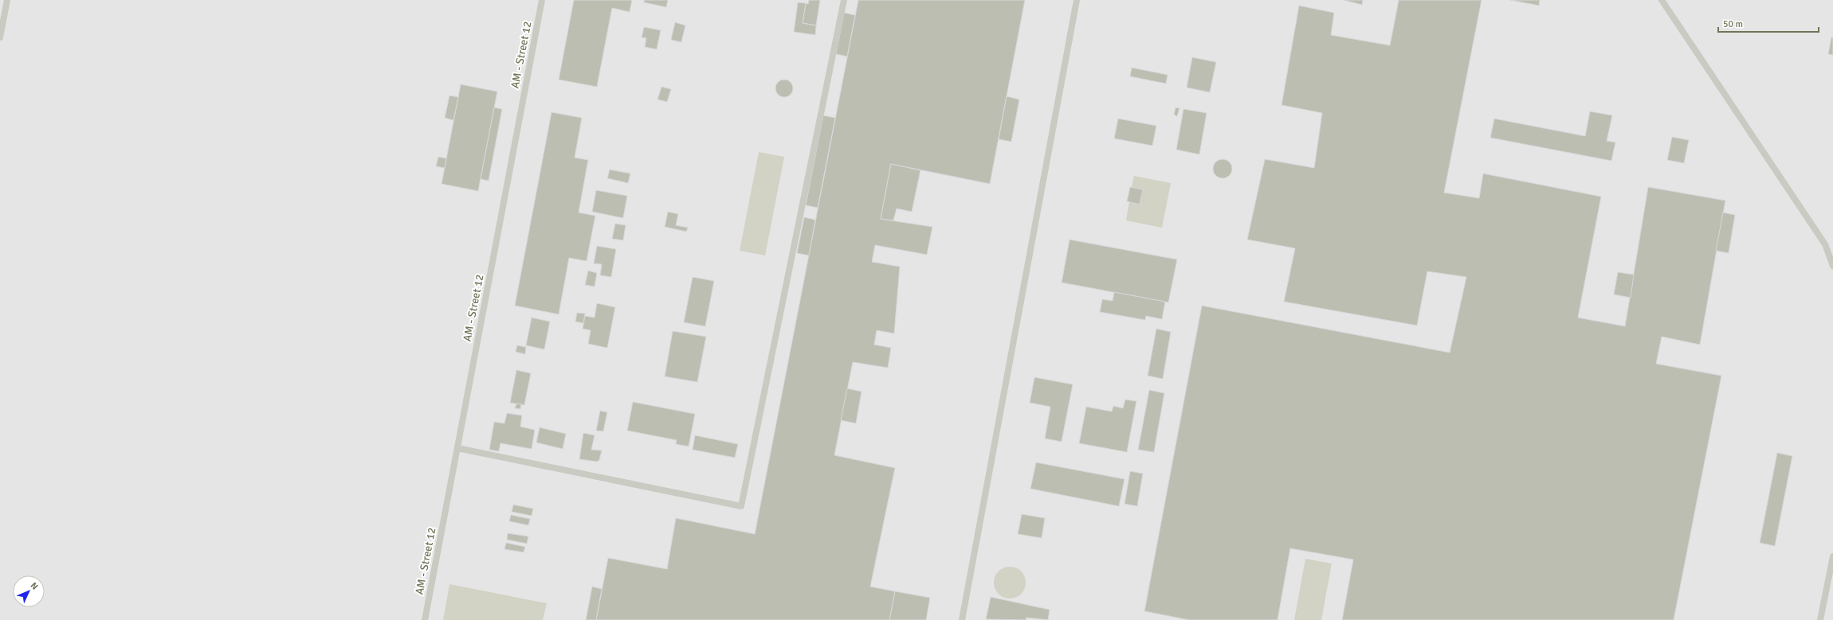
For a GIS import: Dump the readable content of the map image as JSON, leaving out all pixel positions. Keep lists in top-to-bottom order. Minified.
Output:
{"streets":{"lane":["AM - Street 12"]},"scale_bar":"50 m","north":"top right"}
